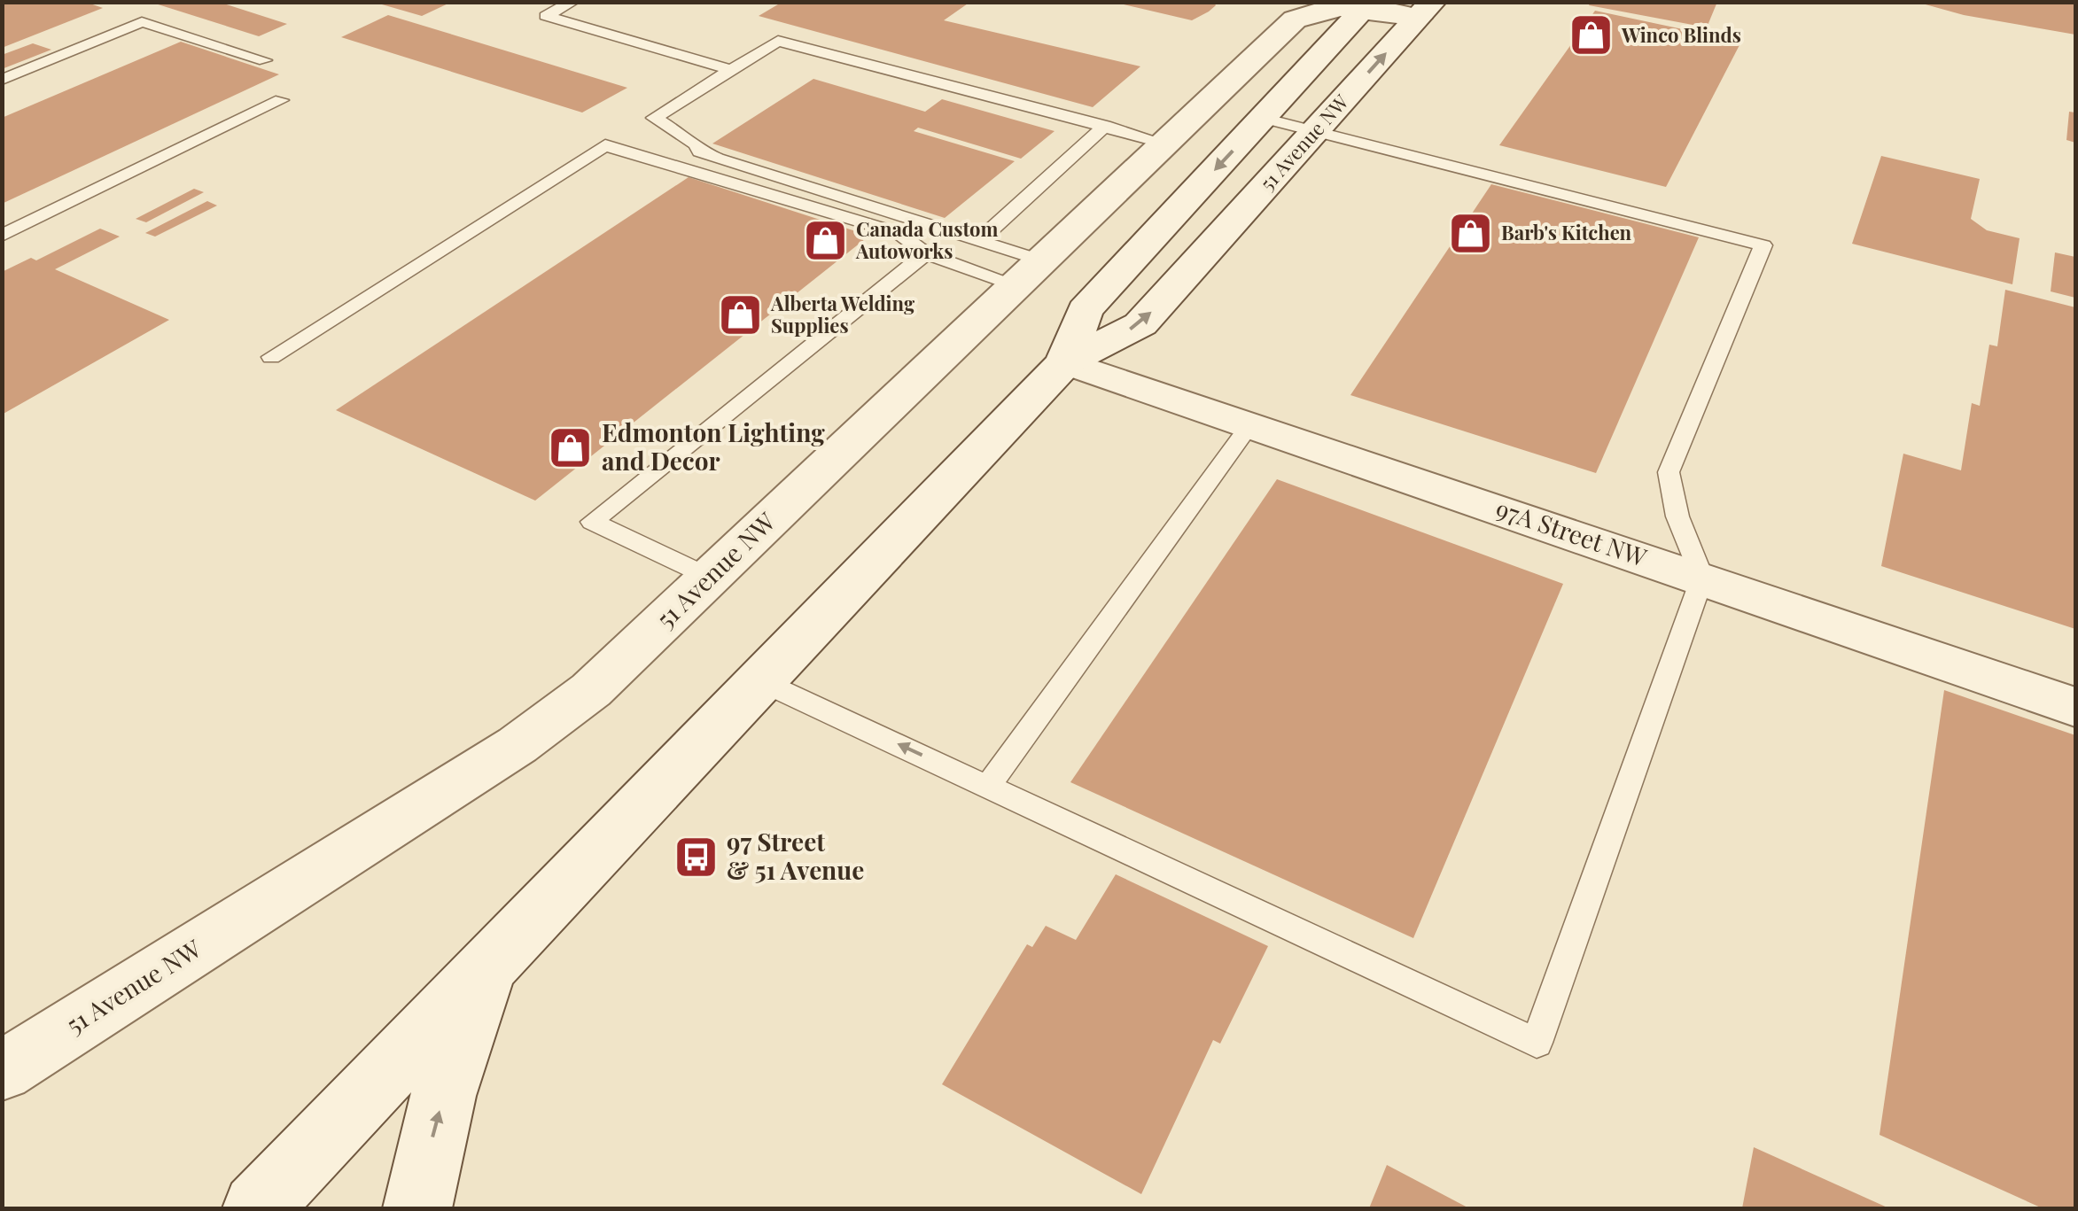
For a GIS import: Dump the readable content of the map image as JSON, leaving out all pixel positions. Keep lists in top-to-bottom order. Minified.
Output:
{"streets":{"main road":["51 Avenue NW"],"street":["97A Street NW"]},"crossings":[["51 Avenue NW","97A Street NW"]],"places":{"shop":["Winco Blinds","Barb's Kitchen","Canada Custom Autoworks","Alberta Welding Supplies","Edmonton Lighting and Decor"],"bus stop":["97 Street & 51 Avenue"]}}
